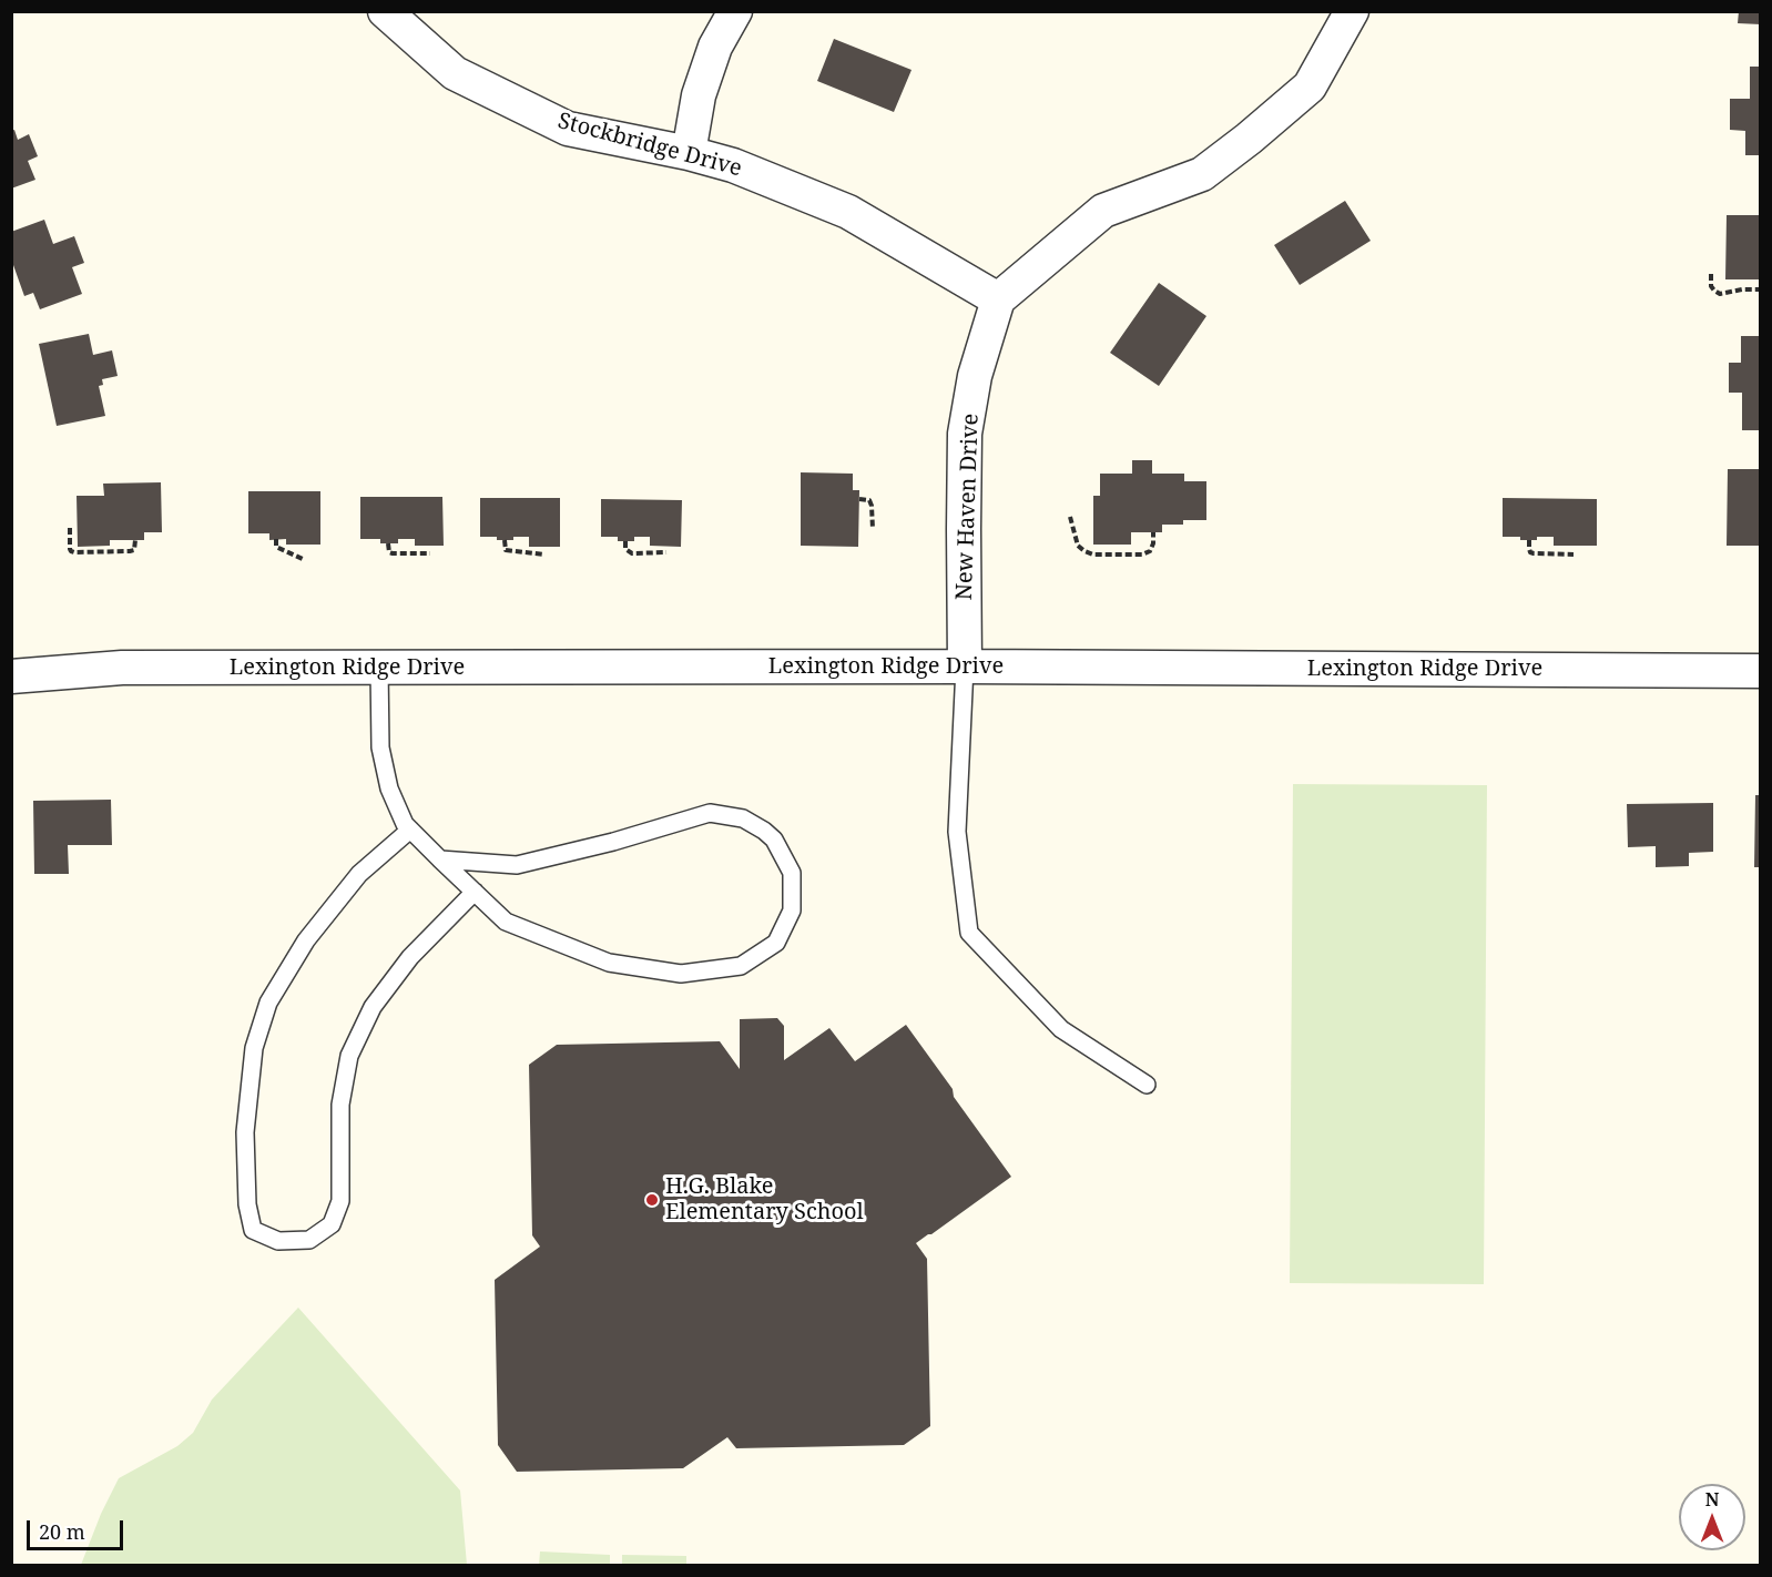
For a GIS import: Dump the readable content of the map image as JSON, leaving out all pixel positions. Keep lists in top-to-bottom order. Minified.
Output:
{"streets":{"street":["Stockbridge Drive","New Haven Drive","Lexington Ridge Drive"]},"crossings":[["Stockbridge Drive","New Haven Drive"],["New Haven Drive","Lexington Ridge Drive"]],"places":["H.G. Blake Elementary School"],"scale_bar":"20 m","north":"top"}
